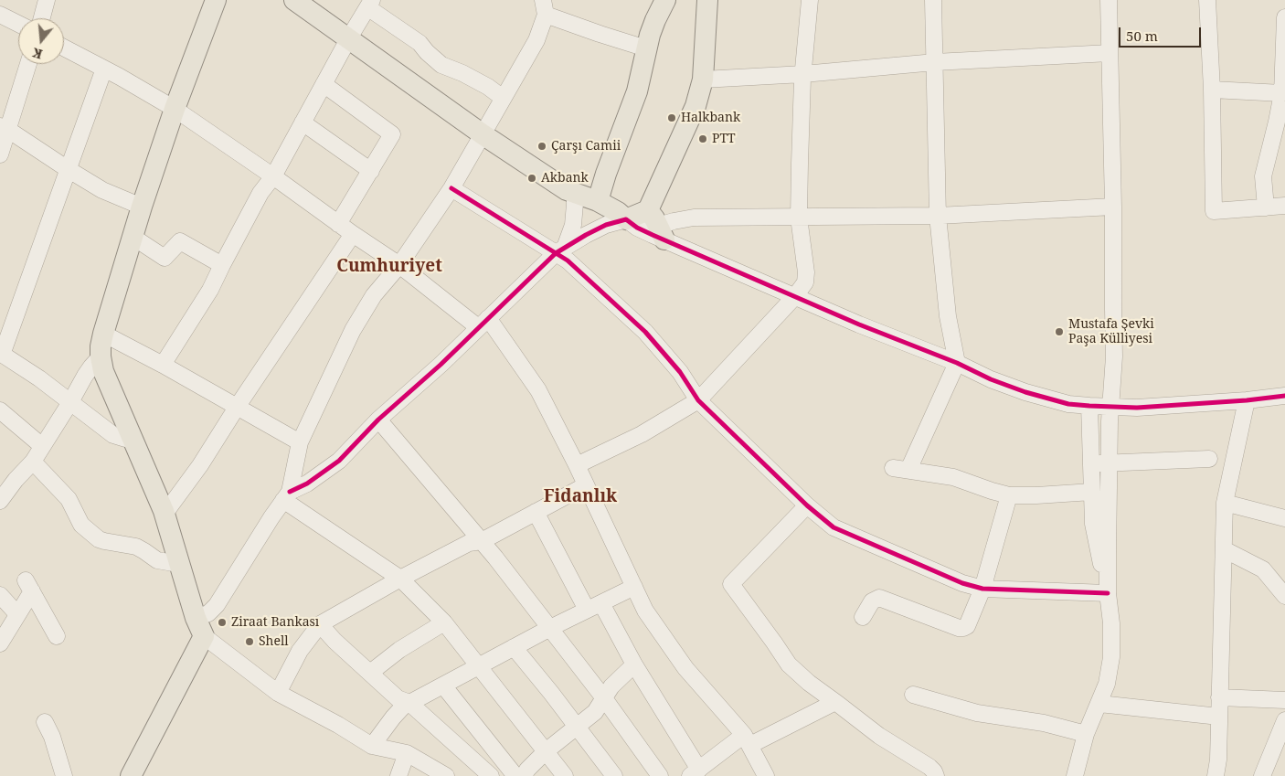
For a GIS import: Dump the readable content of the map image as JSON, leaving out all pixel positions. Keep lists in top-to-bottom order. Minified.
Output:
{"districts":["Cumhuriyet","Fidanlık"],"places":["Halkbank","PTT","Çarşı Camii","Akbank","Mustafa Şevki Paşa Külliyesi","Ziraat Bankası","Shell"],"scale_bar":"50 m","north":"bottom"}
